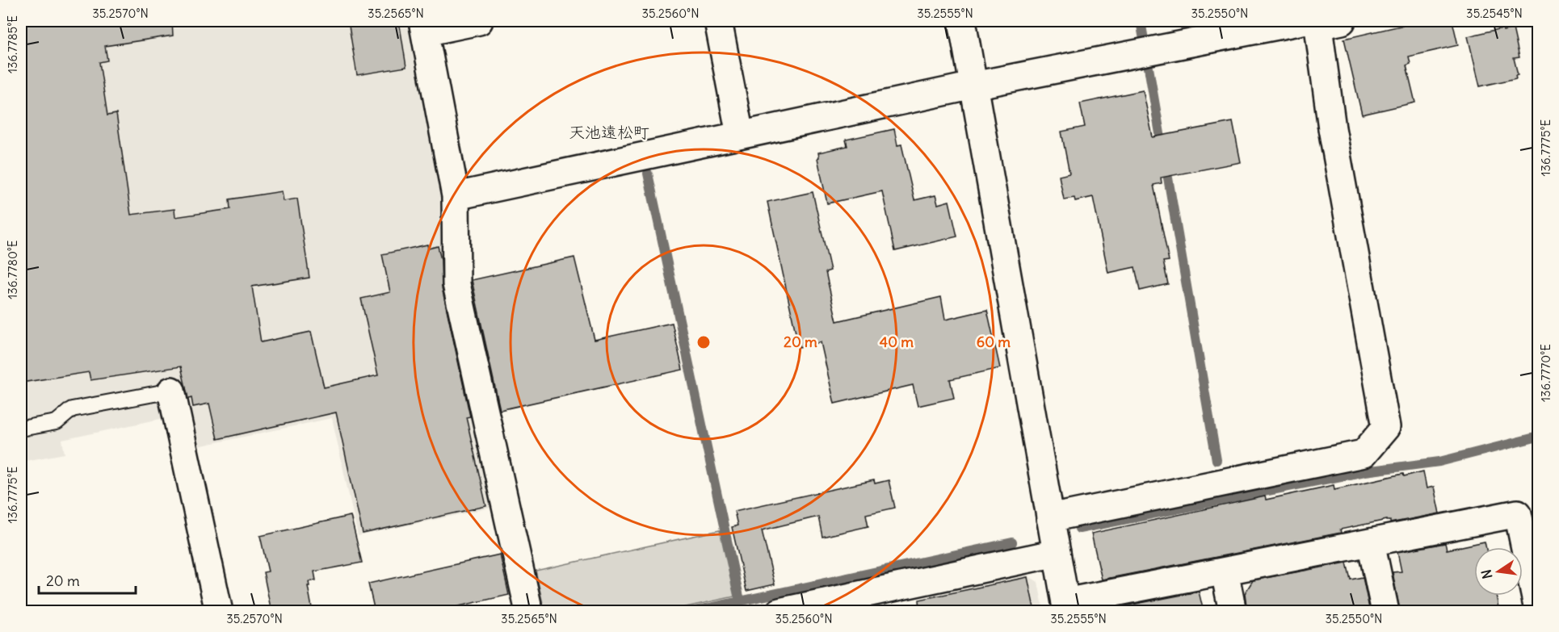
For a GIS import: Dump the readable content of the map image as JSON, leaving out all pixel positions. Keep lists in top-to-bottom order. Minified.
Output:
{"districts":["天池遠松町"],"scale_bar":"20 m","north":"left","coordinates":["35.2570°N","35.2565°N","35.2560°N","35.2555°N","35.2550°N","35.2545°N","136.7785°E","136.7775°E","136.7780°E","136.7770°E"],"rings":["20 m","40 m","60 m"]}
